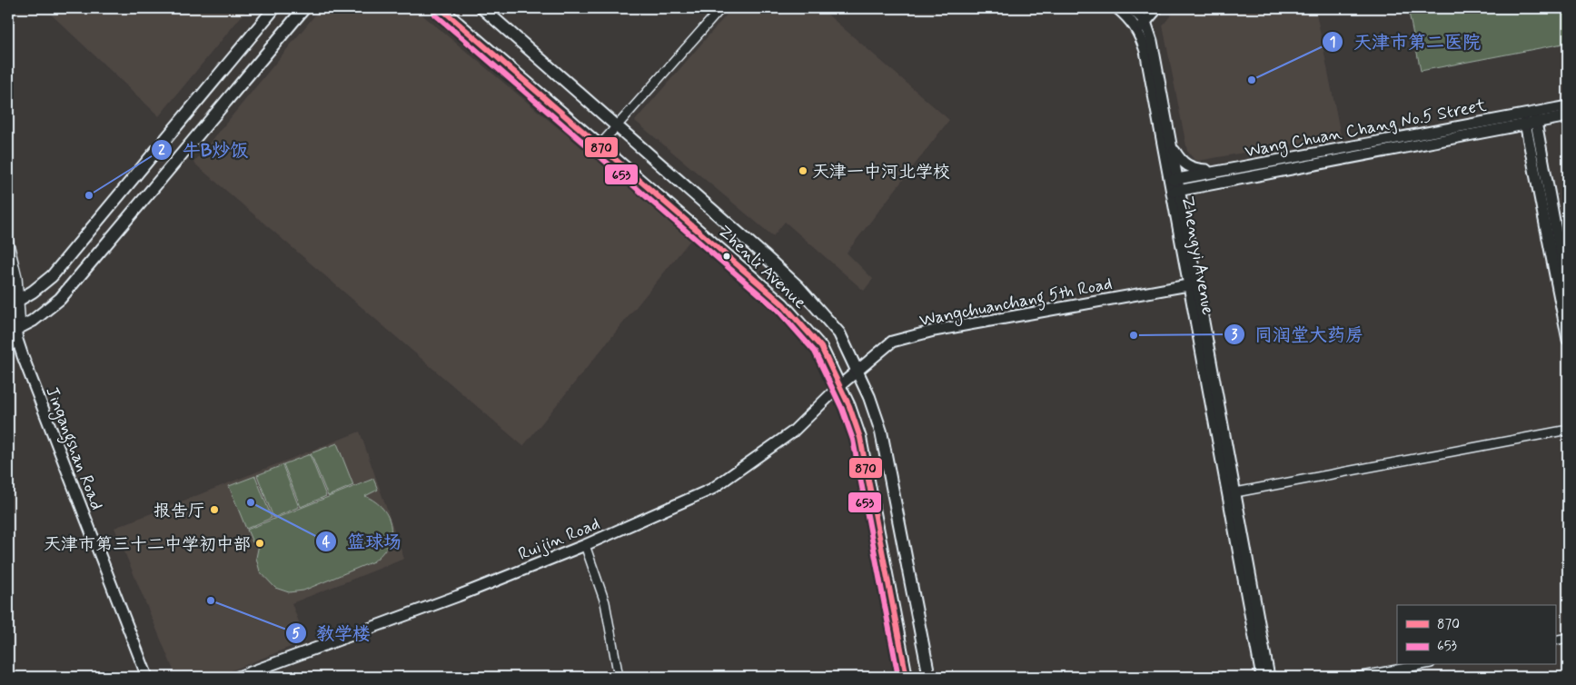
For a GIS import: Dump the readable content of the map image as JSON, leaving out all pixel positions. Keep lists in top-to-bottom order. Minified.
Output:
{"streets":{"main road":["Zhenli Avenue"],"street":["Wang Chuan Chang No.5 Street","Zhengyi Avenue","Wangchuanchang 5th Road","Jingangshan Road","Ruijin Road"]},"crossings":[["Wang Chuan Chang No.5 Street","Zhengyi Avenue"],["Zhengyi Avenue","Wangchuanchang 5th Road"],["Zhenli Avenue","Wangchuanchang 5th Road"],["Zhenli Avenue","Ruijin Road"],["Wangchuanchang 5th Road","Ruijin Road"]],"places":["天津市第二医院","天津一中河北学校","牛B炒饭","同润堂大药房","篮球场","报告厅","天津市第三十二中学初中部","教学楼"],"lines":["transit line 870","transit line 653"],"legend":["870","653"]}
